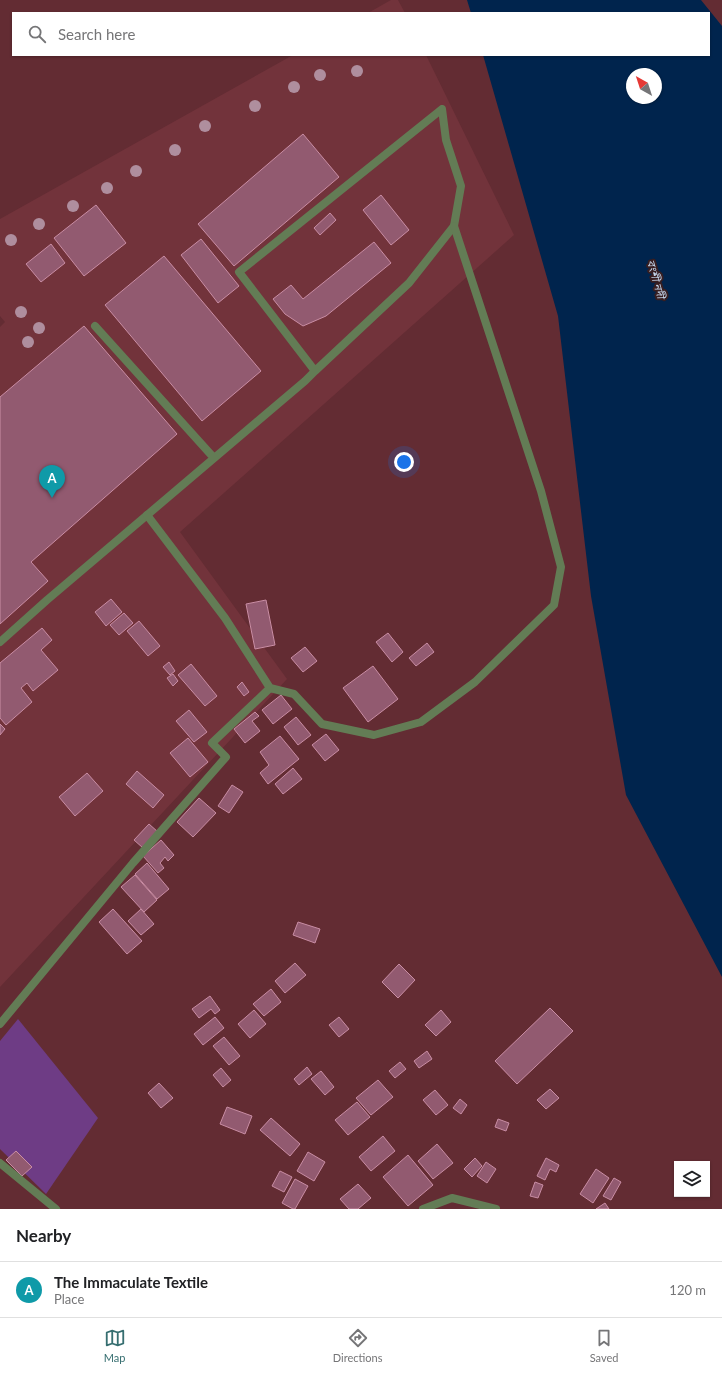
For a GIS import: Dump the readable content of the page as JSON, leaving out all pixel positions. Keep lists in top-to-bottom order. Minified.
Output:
{"water":["বংশী নদী"],"north":"top left","page":{"search":"Search here","pins":"A","heading":"Nearby","list":[{"mark":"A","name":"The Immaculate Textile","note":"Place","value":"120 m"}],"nav":["Map","Directions","Saved"]}}
